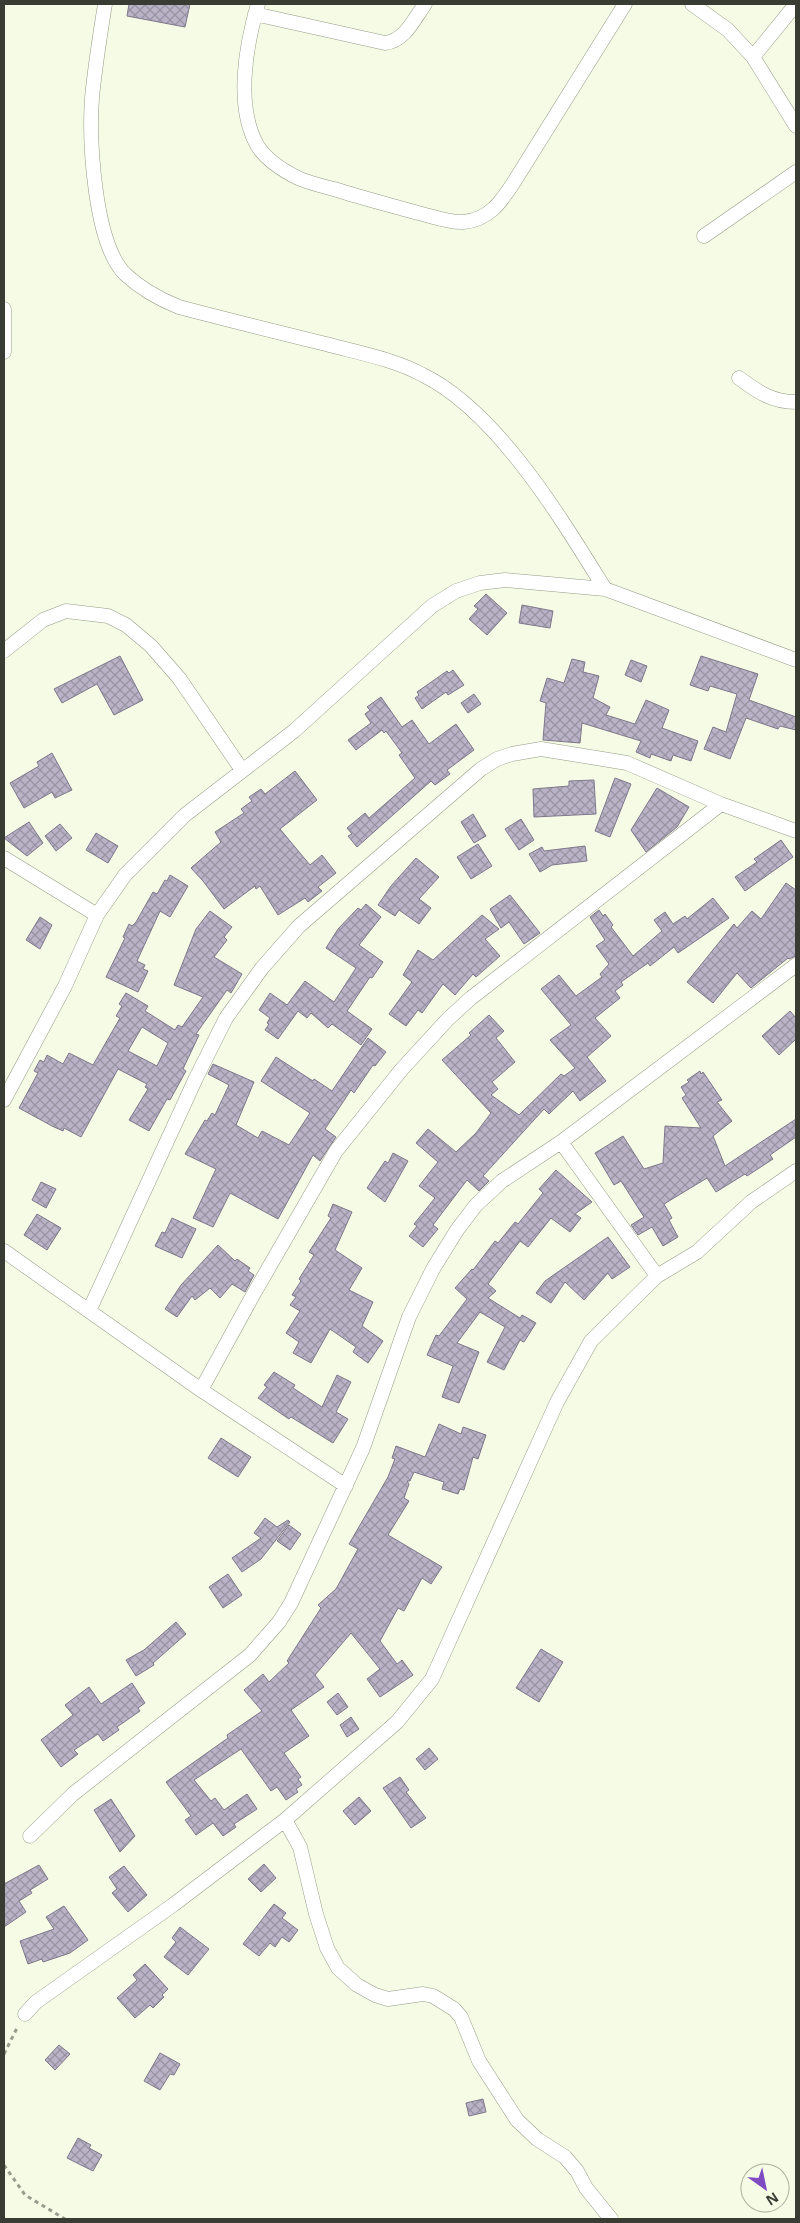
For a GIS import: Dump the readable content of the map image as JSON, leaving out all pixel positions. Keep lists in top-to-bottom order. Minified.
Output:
{"north":"bottom right"}
